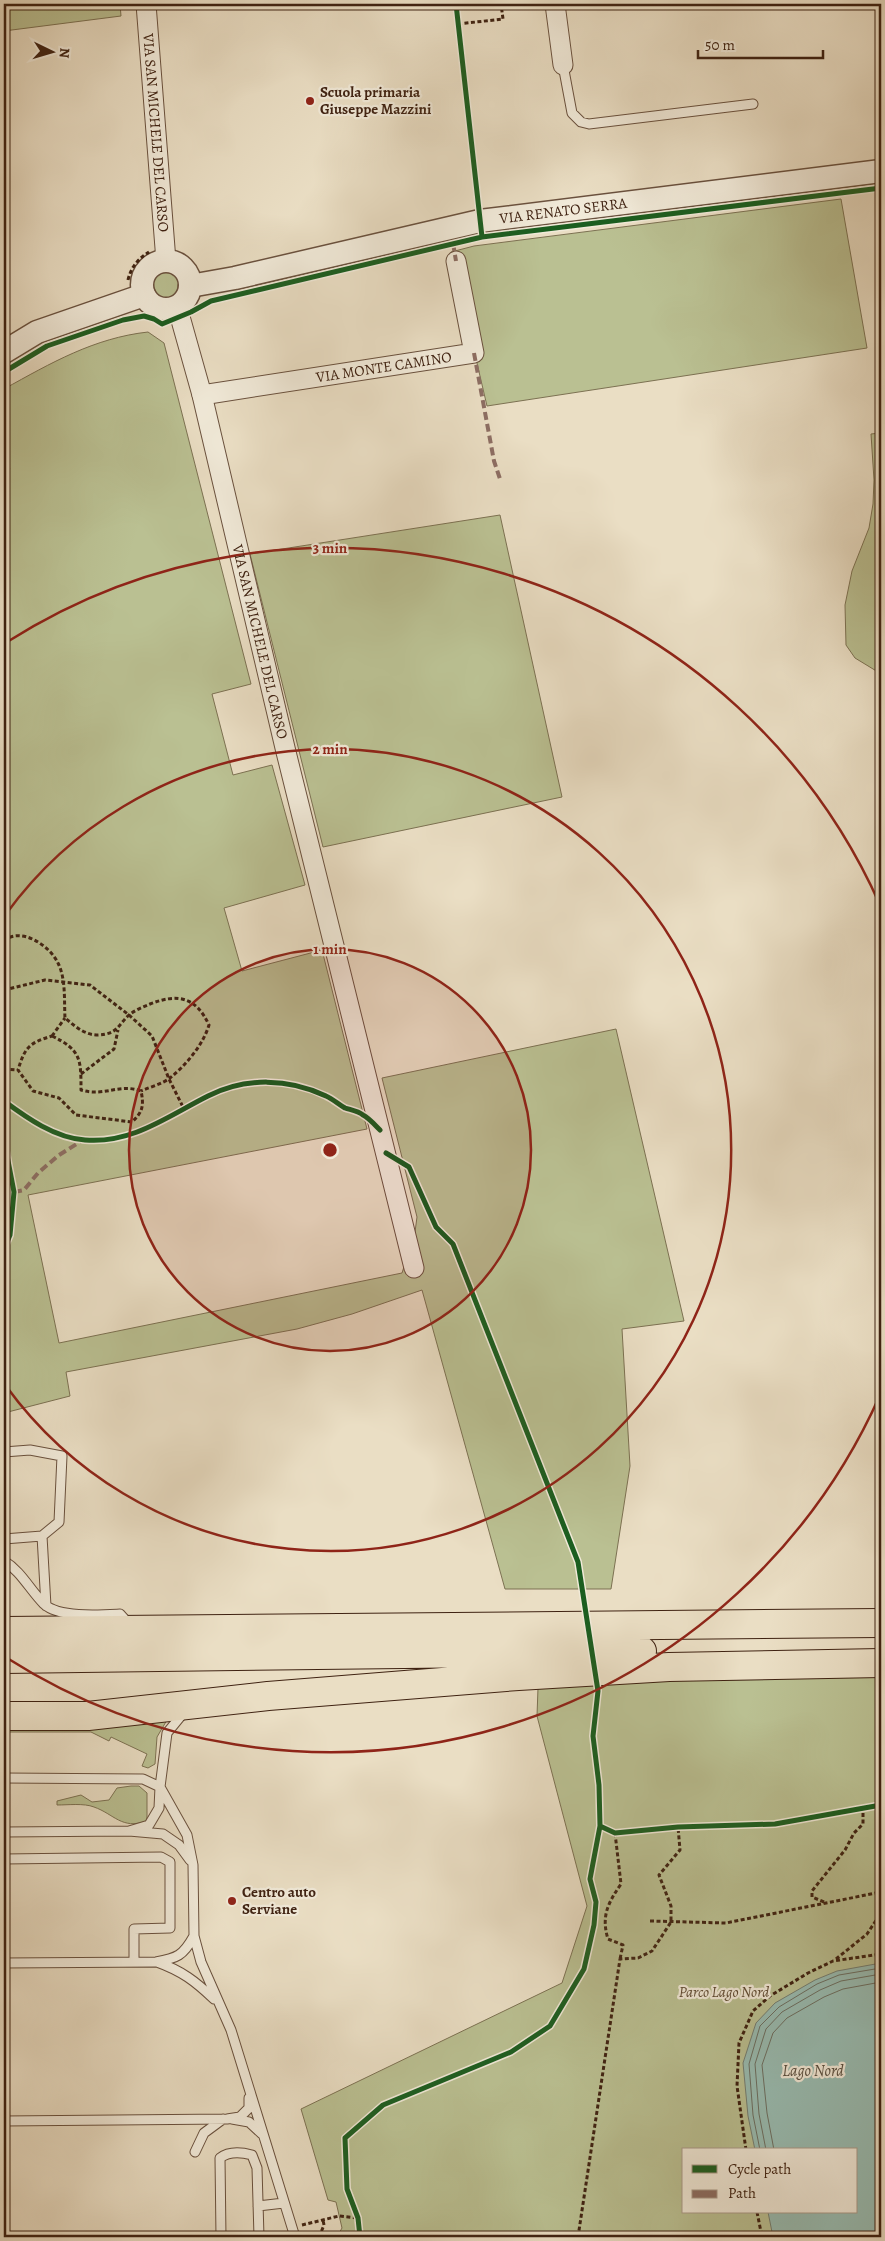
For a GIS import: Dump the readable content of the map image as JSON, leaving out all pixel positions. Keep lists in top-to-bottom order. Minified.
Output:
{"streets":{"street":["VIA SAN MICHELE DEL CARSO","VIA RENATO SERRA","VIA MONTE CAMINO"]},"crossings":[["VIA SAN MICHELE DEL CARSO","VIA RENATO SERRA"],["VIA SAN MICHELE DEL CARSO","VIA MONTE CAMINO"]],"water":["Lago Nord"],"parks":["Parco Lago Nord"],"places":["Scuola primaria Giuseppe Mazzini","Centro auto Serviane"],"legend":["Cycle path","Path"],"scale_bar":"50 m","north":"right","rings":["3 min","2 min","1 min"]}
